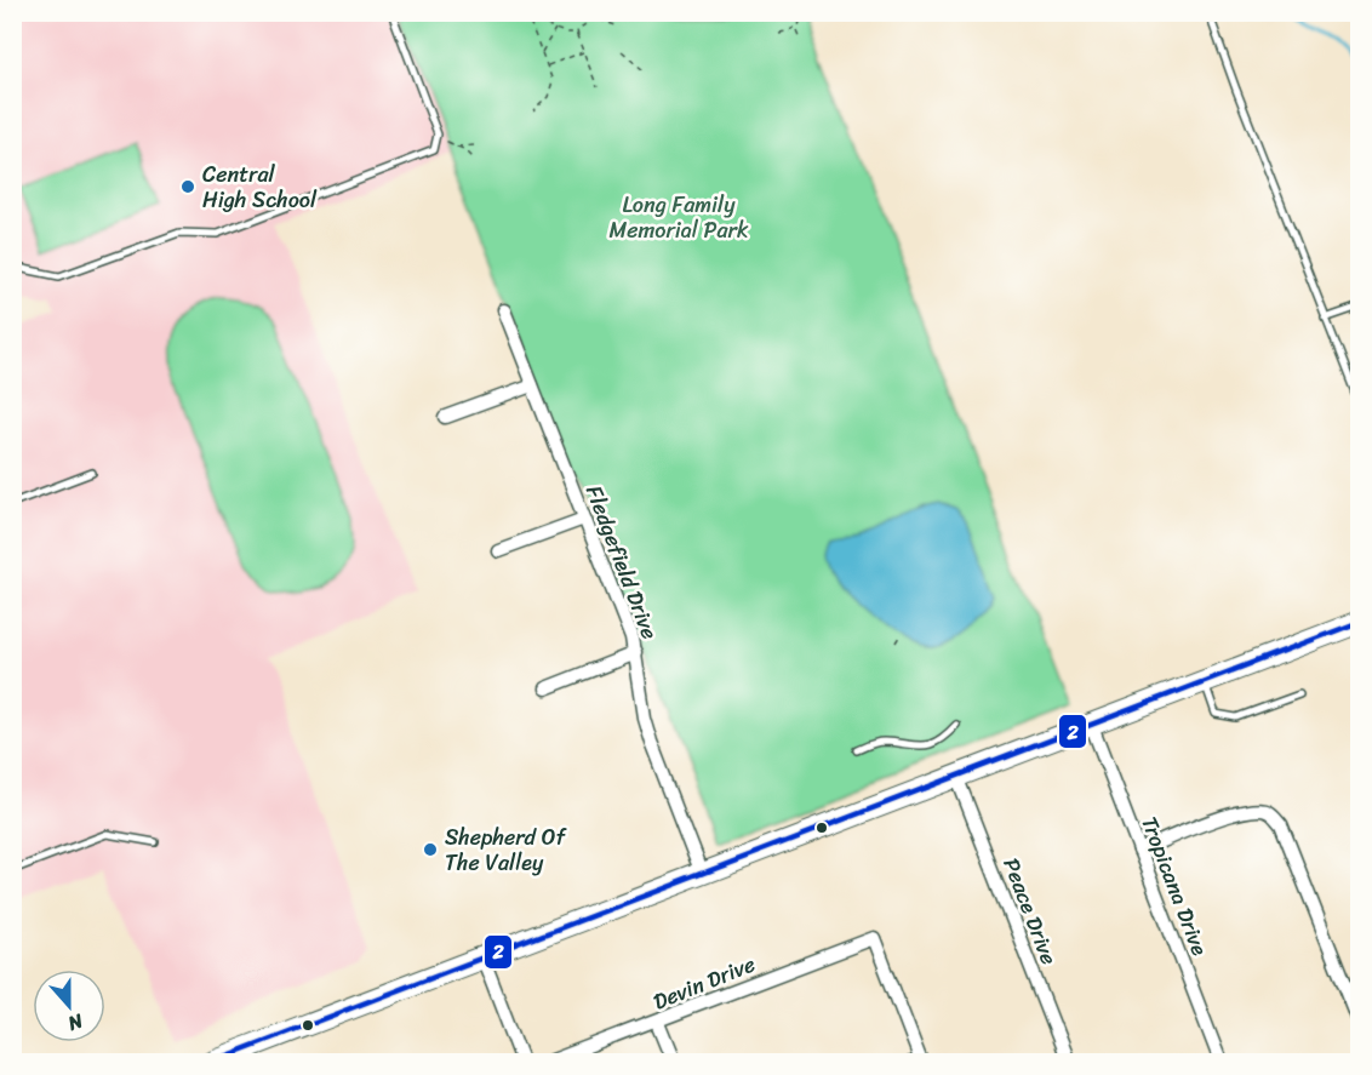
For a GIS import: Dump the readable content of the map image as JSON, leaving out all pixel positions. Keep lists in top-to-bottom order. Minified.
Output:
{"streets":{"street":["Fledgefield Drive","Tropicana Drive","Peace Drive","Devin Drive"]},"parks":["Long Family Memorial Park"],"places":["Central High School","Shepherd Of The Valley"],"lines":["transit line 2"],"north":"bottom"}
